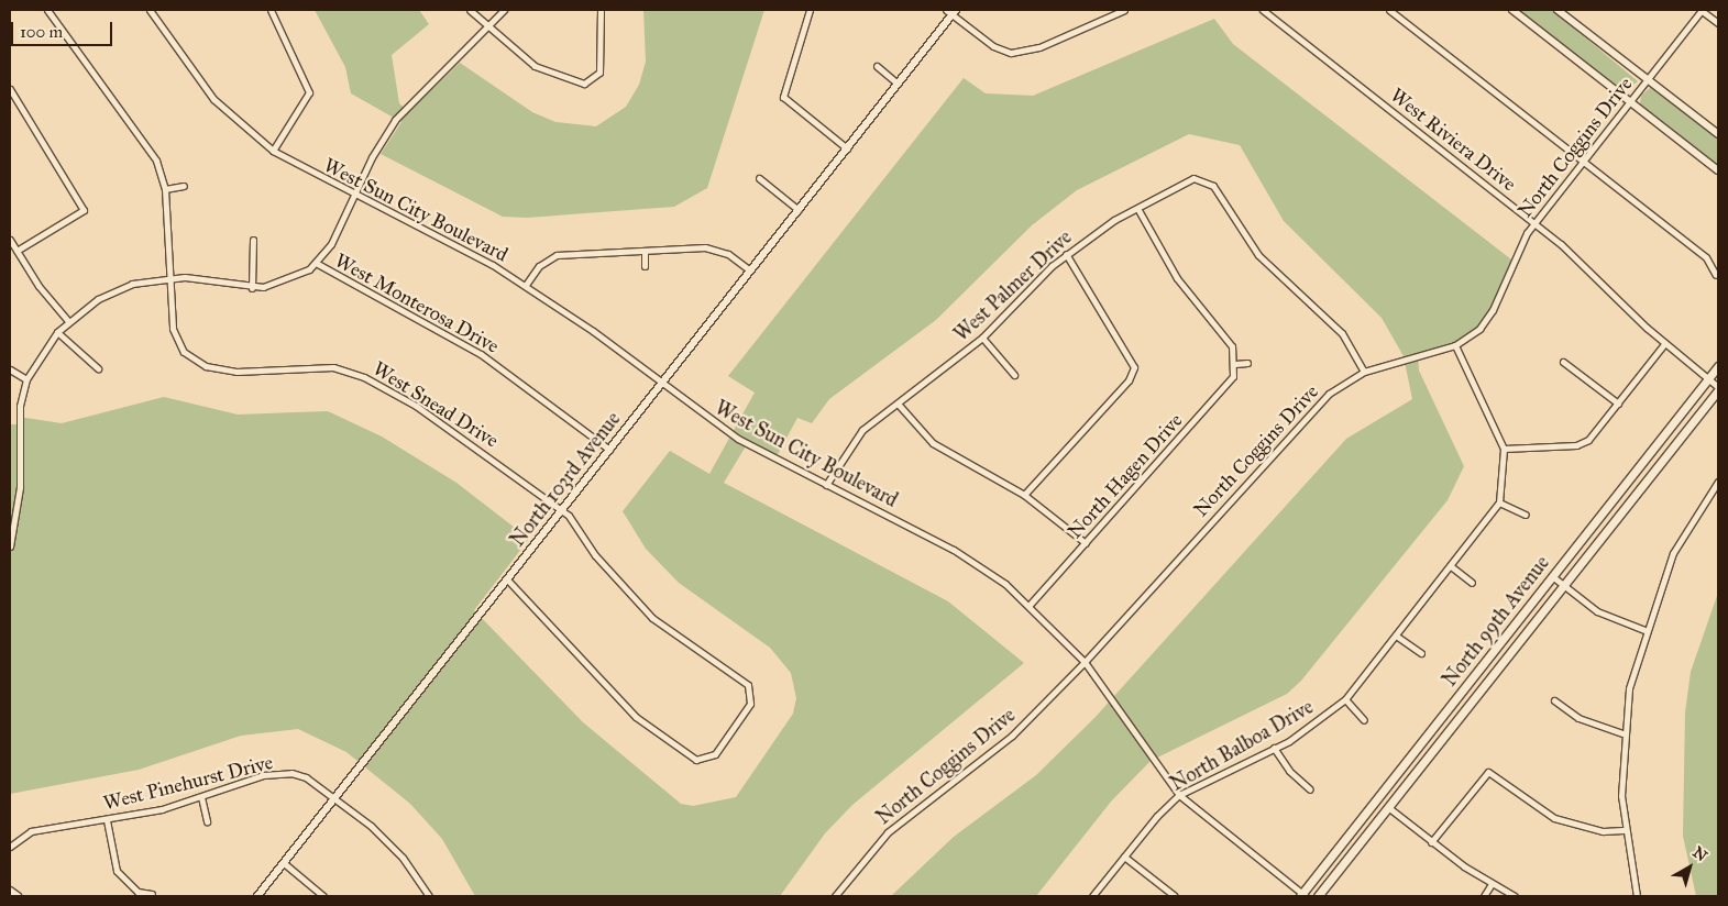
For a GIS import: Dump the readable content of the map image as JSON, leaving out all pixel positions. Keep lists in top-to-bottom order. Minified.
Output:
{"streets":{"main road":["North 99th Avenue"],"street":["West Riviera Drive","North Coggins Drive","West Sun City Boulevard","West Palmer Drive","West Monterosa Drive","West Snead Drive","North Hagen Drive","North 103rd Avenue","North Balboa Drive","West Pinehurst Drive"]},"crossings":[["West Riviera Drive","North Coggins Drive"],["West Riviera Drive","North 99th Avenue"],["North Coggins Drive","West Sun City Boulevard"],["North Coggins Drive","West Palmer Drive"],["West Sun City Boulevard","West Palmer Drive"],["West Sun City Boulevard","North Hagen Drive"],["West Sun City Boulevard","North 103rd Avenue"],["West Sun City Boulevard","North 99th Avenue"],["West Sun City Boulevard","North Balboa Drive"],["West Monterosa Drive","North 103rd Avenue"],["West Snead Drive","North 103rd Avenue"],["North 103rd Avenue","West Pinehurst Drive"]],"scale_bar":"100 m","north":"top right"}
